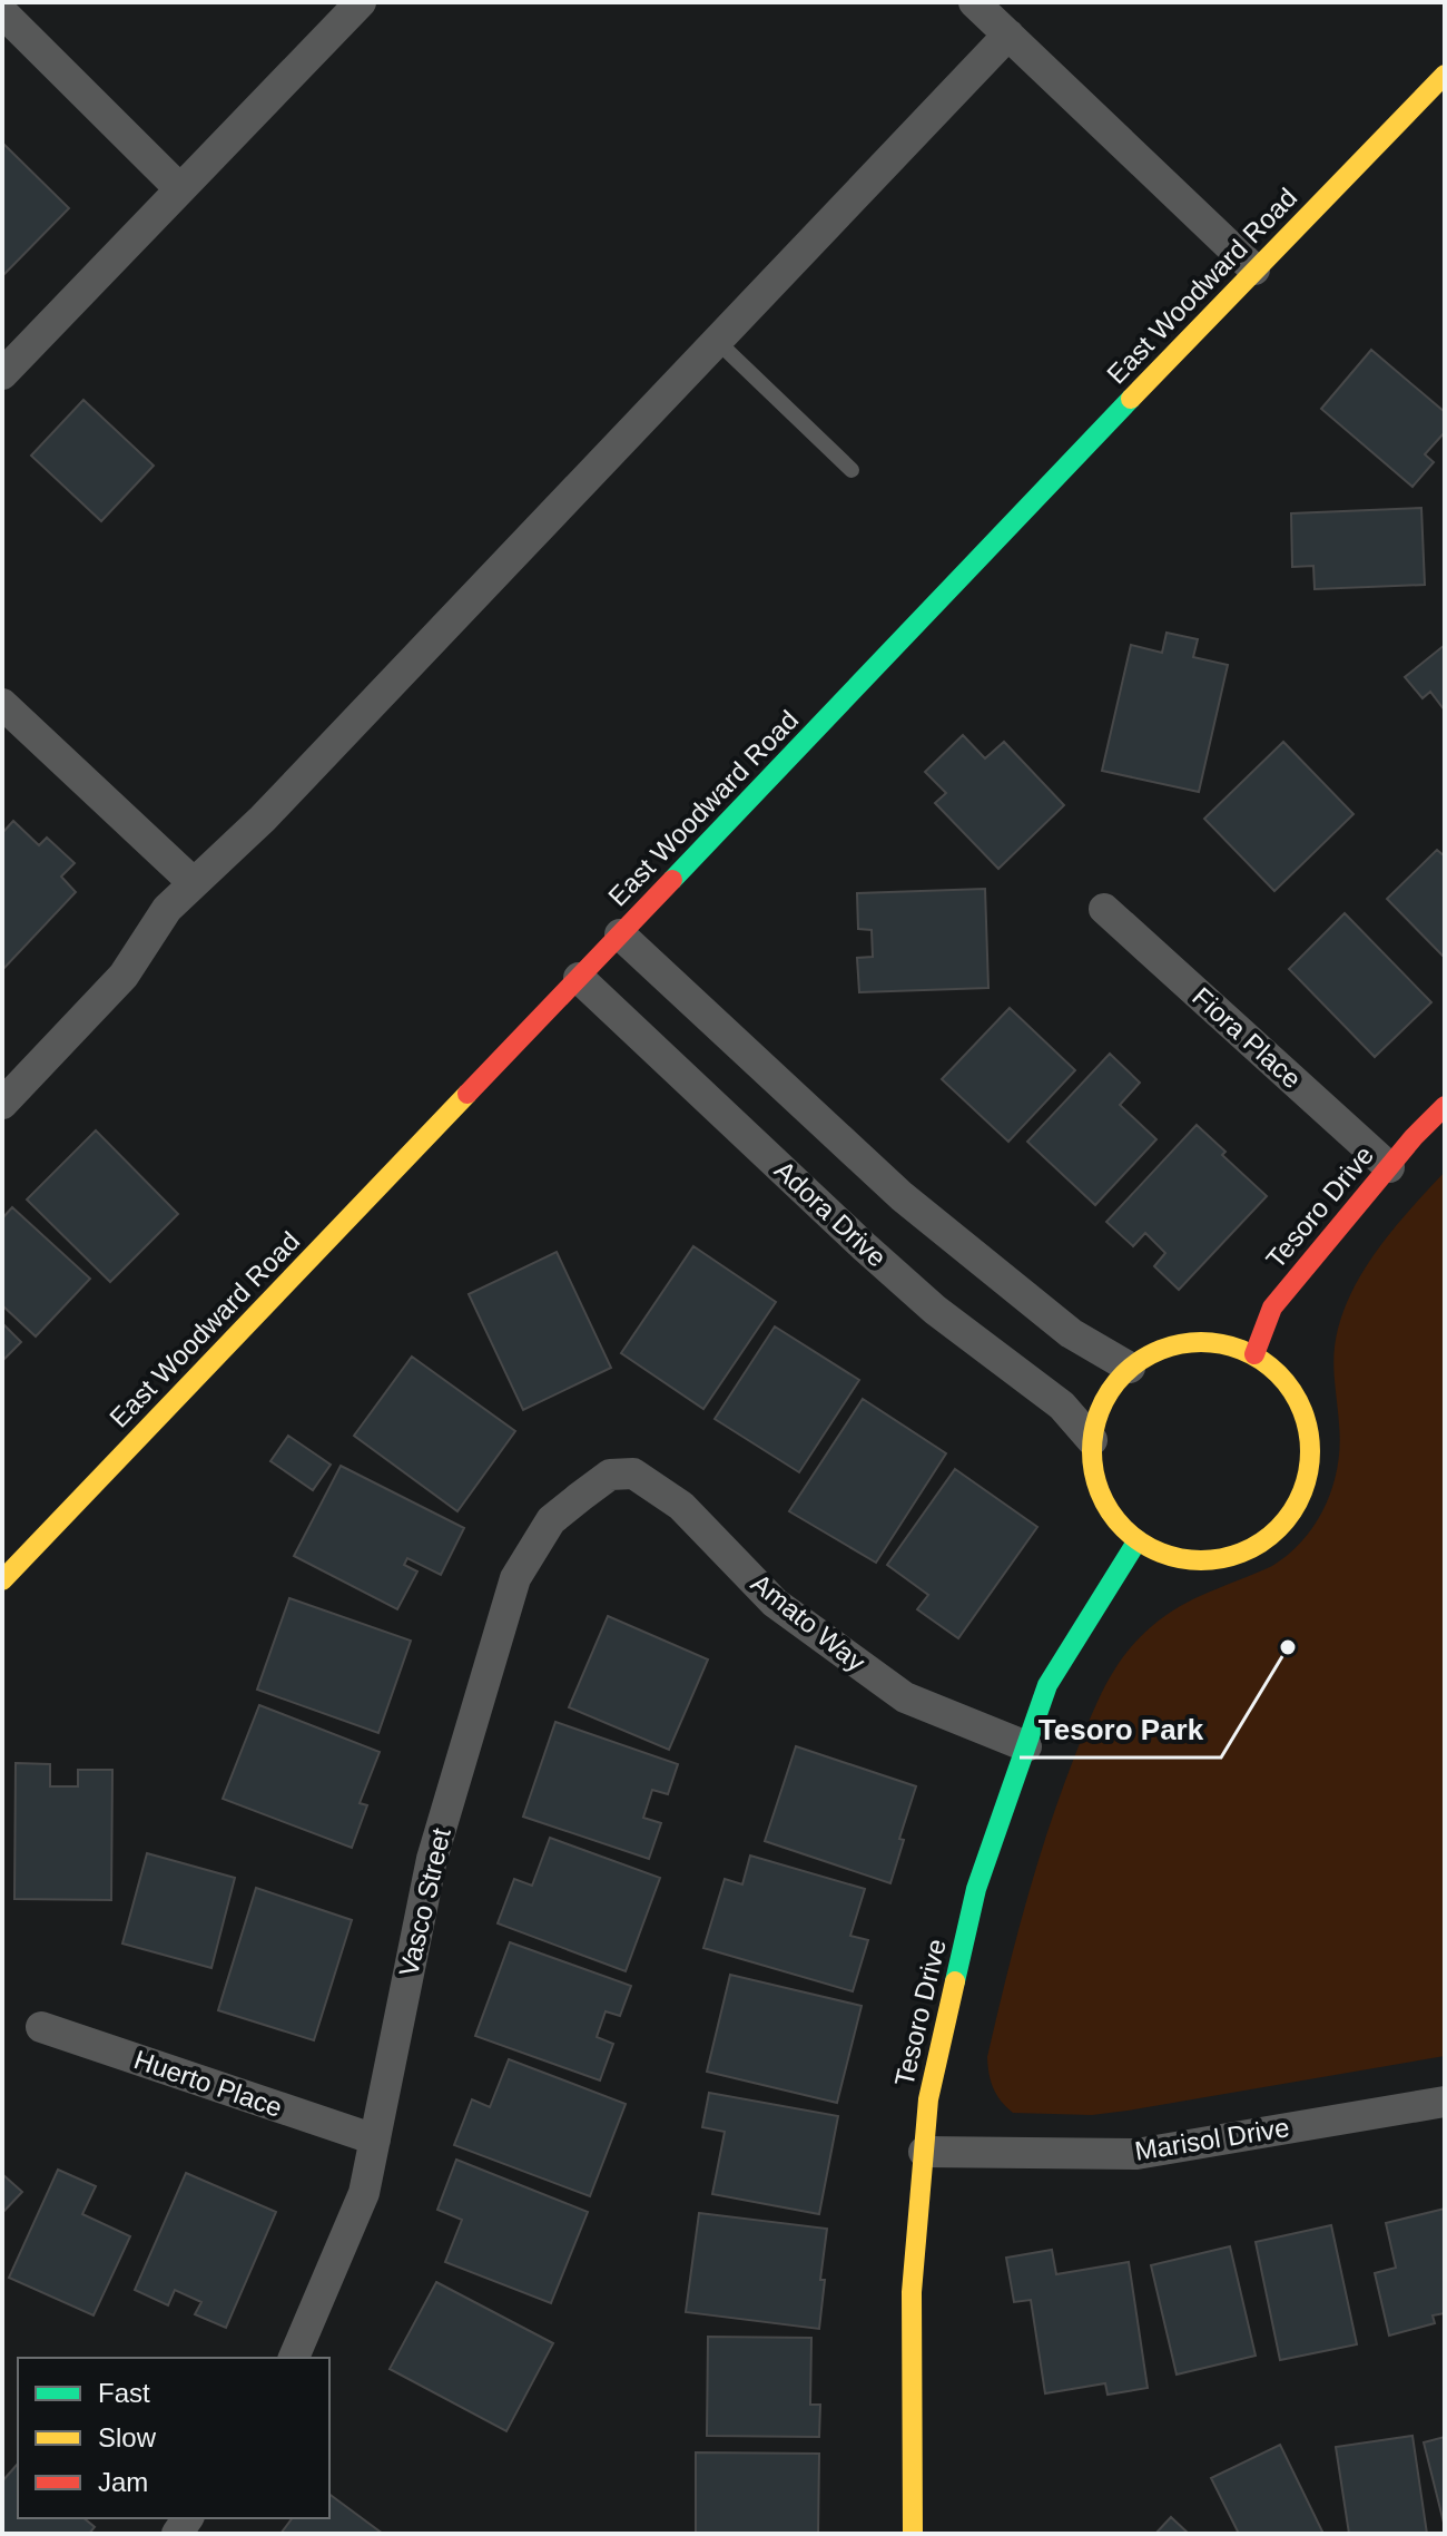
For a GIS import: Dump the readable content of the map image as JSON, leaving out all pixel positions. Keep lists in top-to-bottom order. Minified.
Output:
{"streets":{"street":["East Woodward Road","Fiora Place","Tesoro Drive","Adora Drive","Amato Way","Vasco Street","Huerto Place","Marisol Drive"]},"crossings":[["East Woodward Road","Adora Drive"],["Fiora Place","Tesoro Drive"],["Tesoro Drive","Adora Drive"],["Tesoro Drive","Amato Way"],["Tesoro Drive","Marisol Drive"],["Amato Way","Vasco Street"],["Vasco Street","Huerto Place"]],"places":["Tesoro Park"],"legend":["Fast","Slow","Jam"]}
